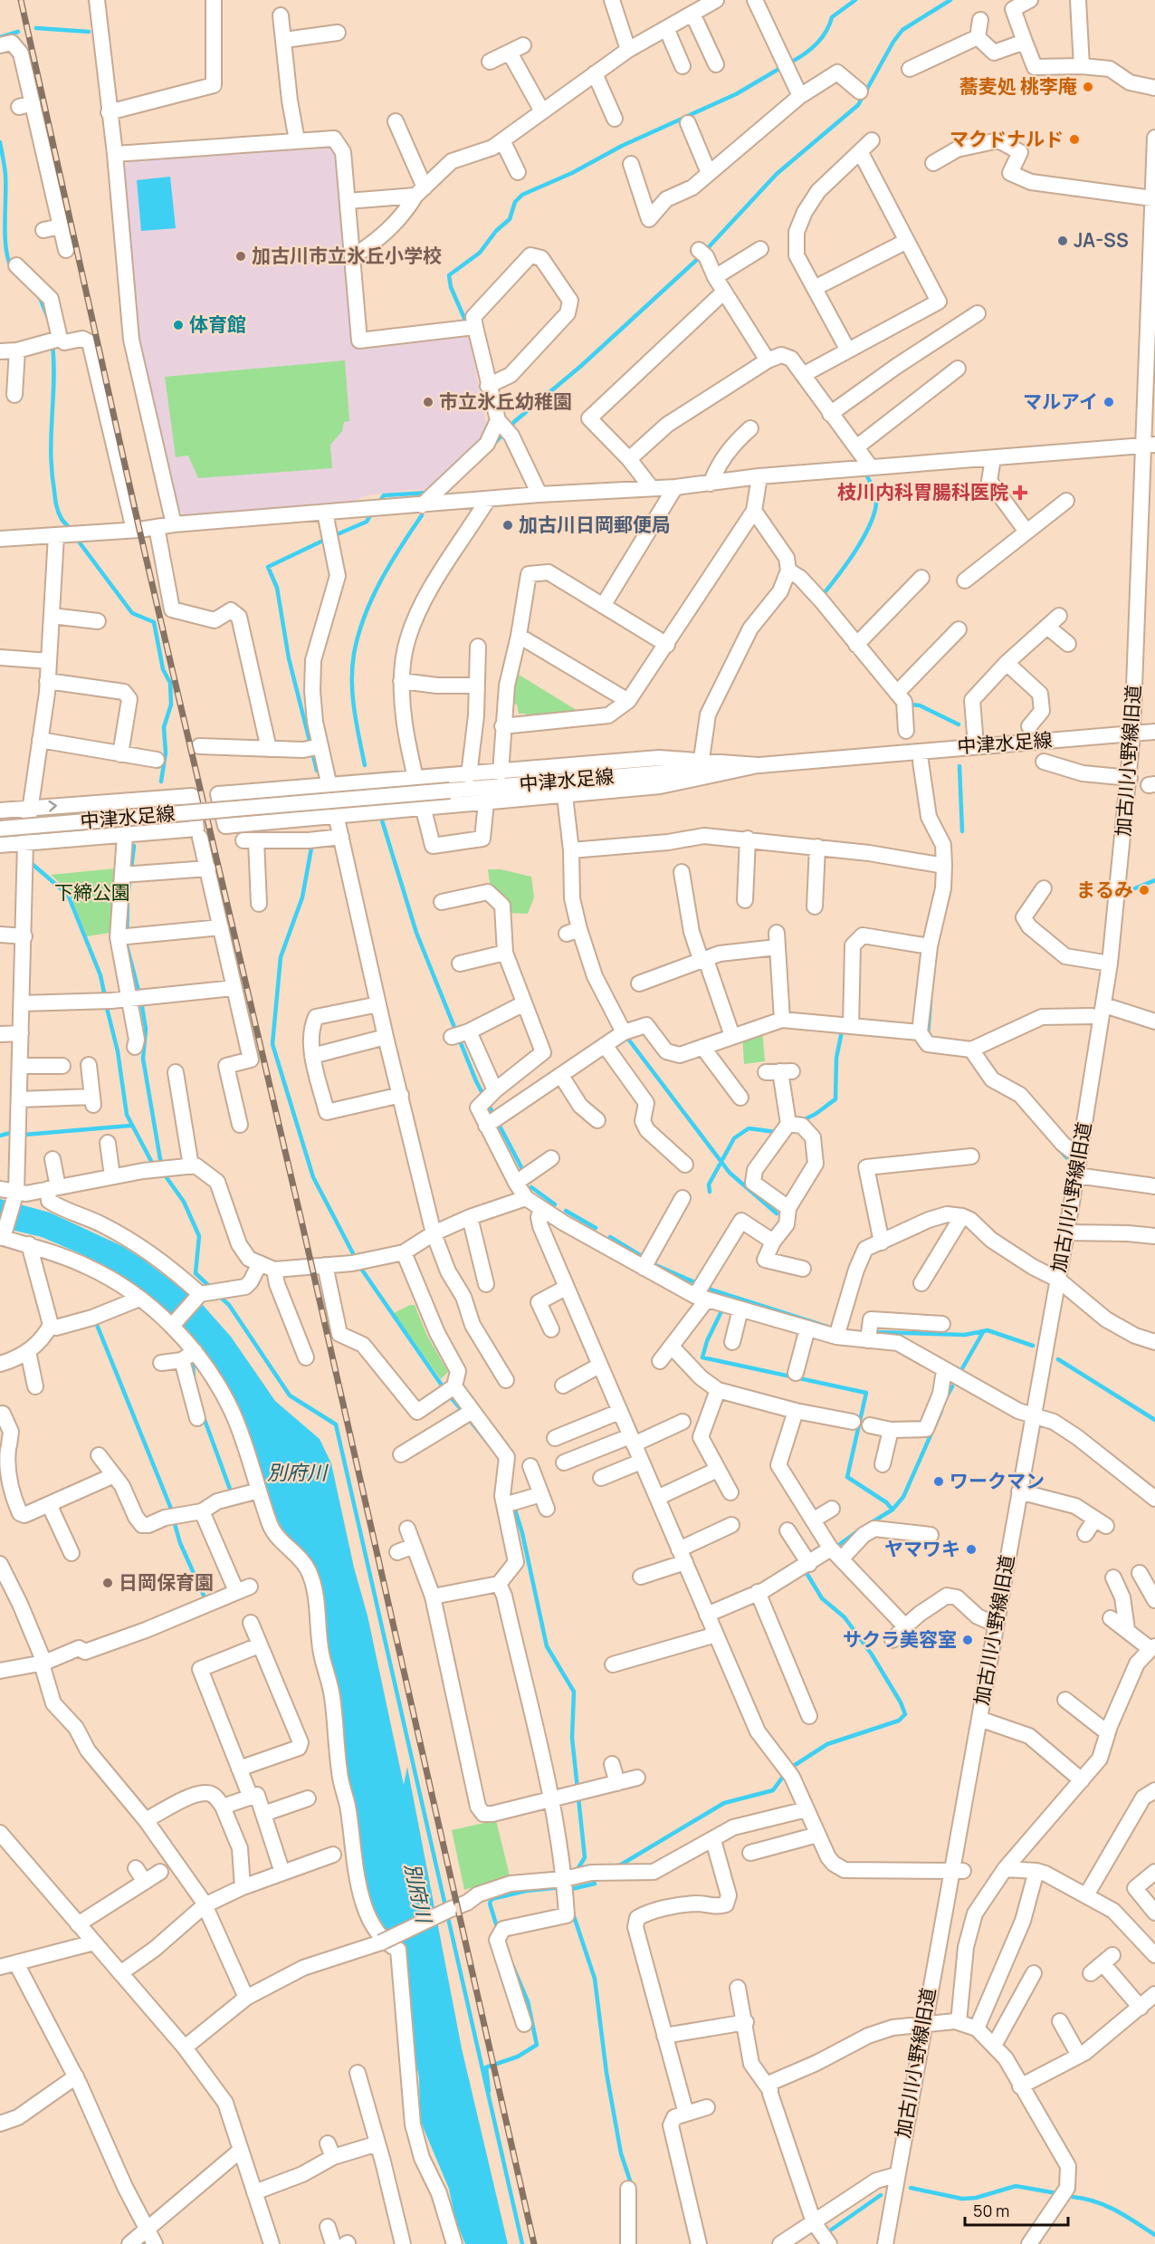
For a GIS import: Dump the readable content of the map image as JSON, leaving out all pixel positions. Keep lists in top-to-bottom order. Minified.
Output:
{"streets":{"street":["中津水足線","加古川小野線旧道"]},"crossings":[["中津水足線","加古川小野線旧道"]],"water":["別府川"],"parks":["下締公園"],"places":{"other":["蕎麦処 桃李庵","マクドナルド","JA-SS","加古川市立氷丘小学校","体育館","市立氷丘幼稚園","マルアイ","加古川日岡郵便局","まるみ","ワークマン","ヤマワキ","日岡保育園","サクラ美容室"],"health":["枝川内科胃腸科医院"]},"scale_bar":"50 m"}
